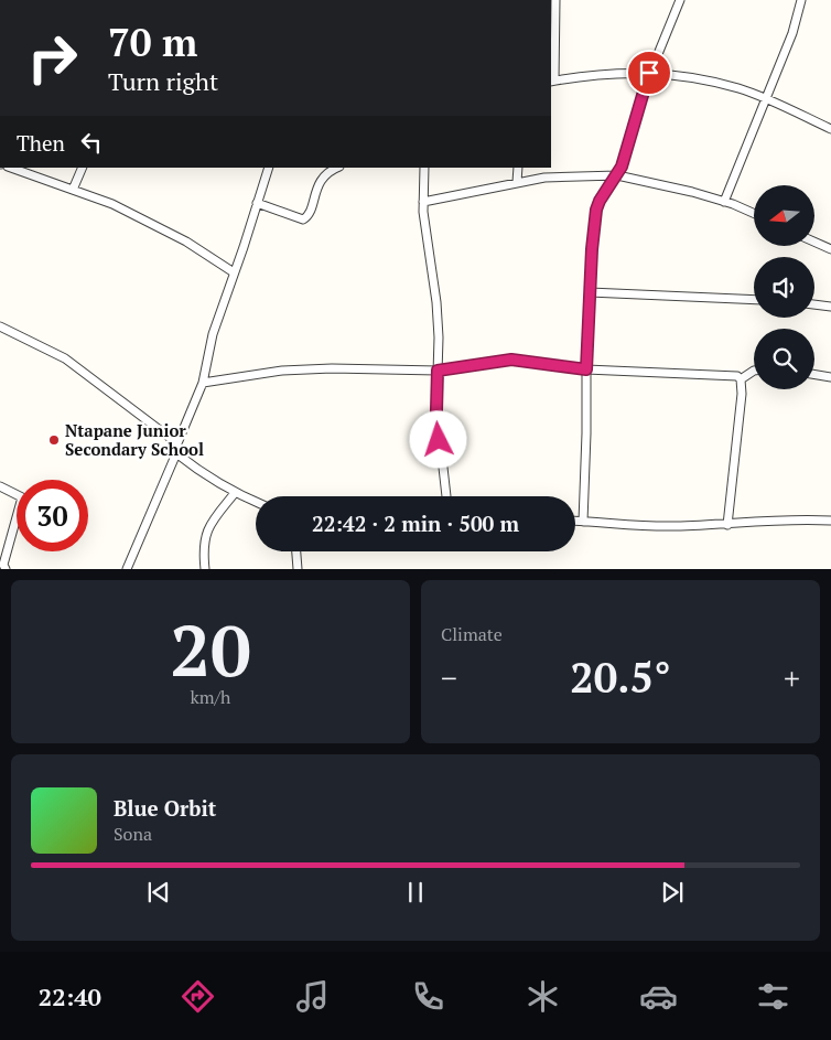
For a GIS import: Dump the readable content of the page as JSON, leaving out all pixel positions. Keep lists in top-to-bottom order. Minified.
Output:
{"places":["Ntapane Junior Secondary School"],"north":"left","page":{"turn":["70 m","Turn right"],"then":"Then","limit":"30","trip":"22:42 · 2 min · 500 m","tile":[["20","km/h"],"Climate"],"heat":["−","20.5°","+"],"song":["Blue Orbit","Sona"],"tabs":"22:40"}}
